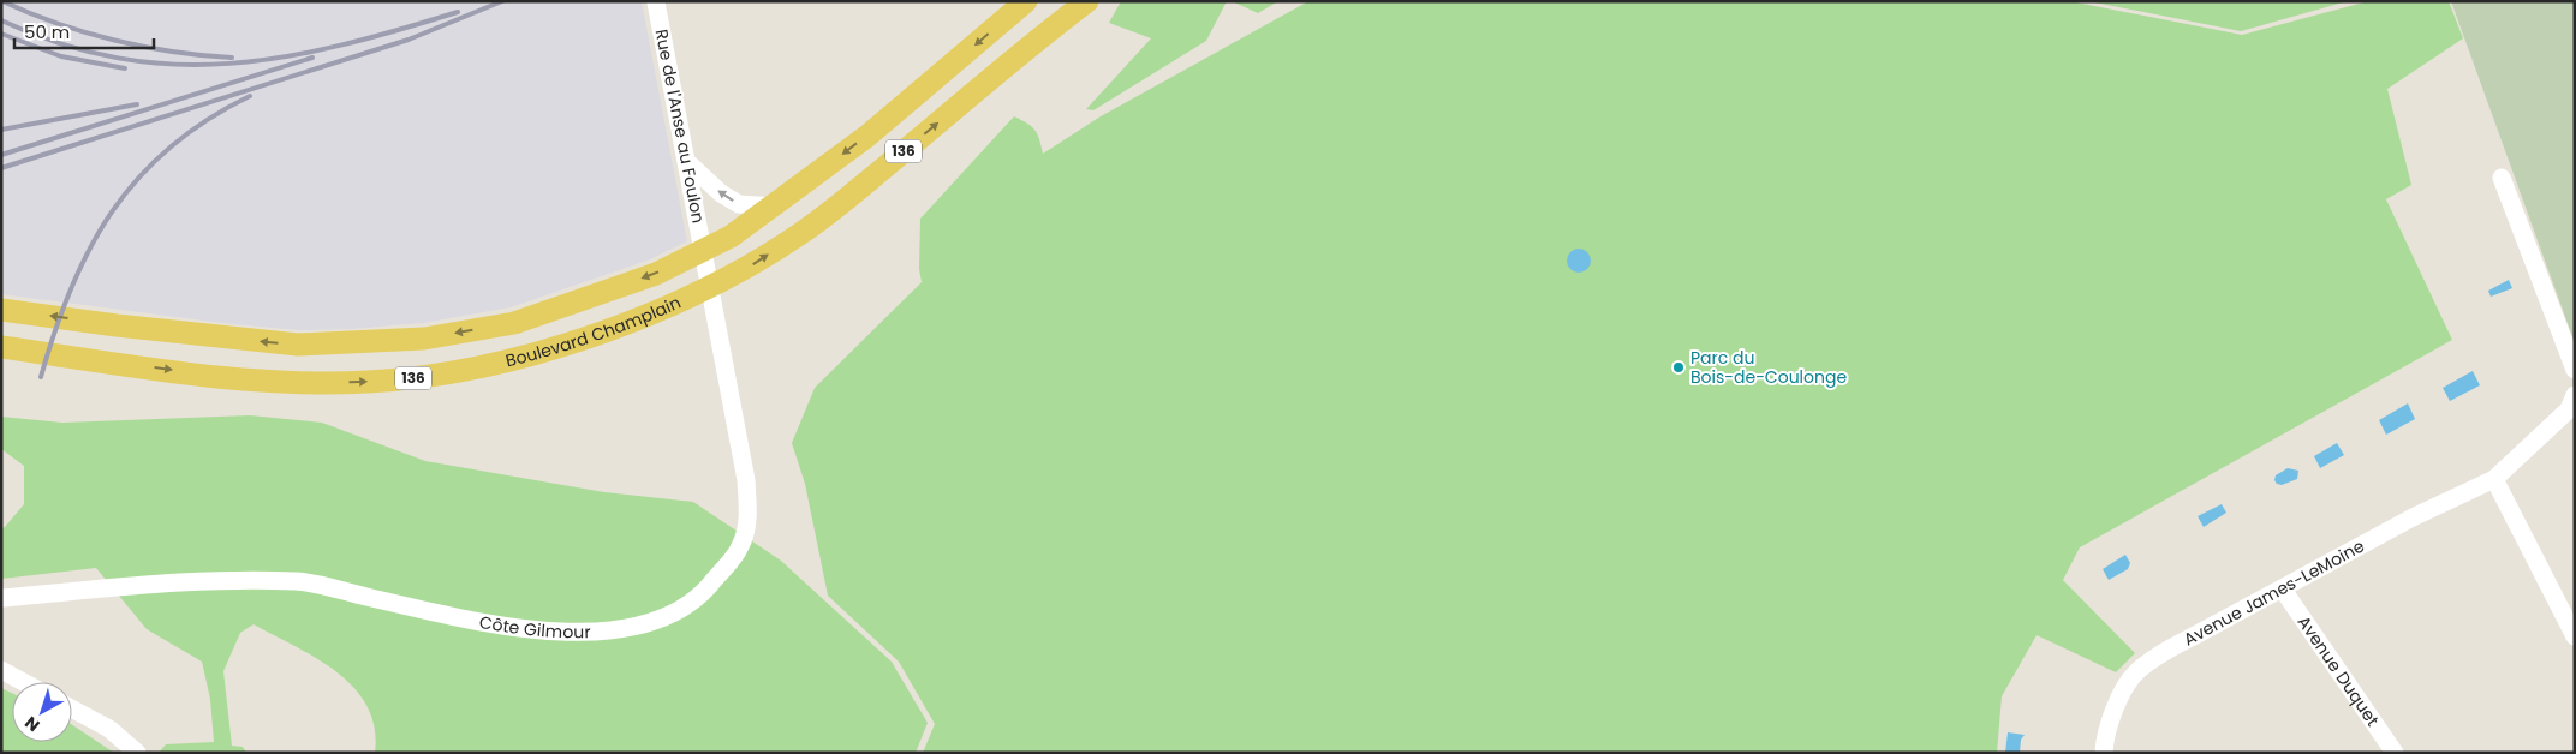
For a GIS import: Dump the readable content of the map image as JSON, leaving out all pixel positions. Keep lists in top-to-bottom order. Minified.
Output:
{"streets":{"main road":["136","Boulevard Champlain"],"street":["Rue de l'Anse au Foulon","Avenue James-LeMoine","Côte Gilmour","Avenue Duquet"]},"crossings":[["Rue de l'Anse au Foulon","Boulevard Champlain"],["Rue de l'Anse au Foulon","Côte Gilmour"],["Boulevard Champlain","Côte Gilmour"],["Avenue James-LeMoine","Avenue Duquet"]],"places":["Parc du Bois-de-Coulonge"],"scale_bar":"50 m","north":"bottom left"}
